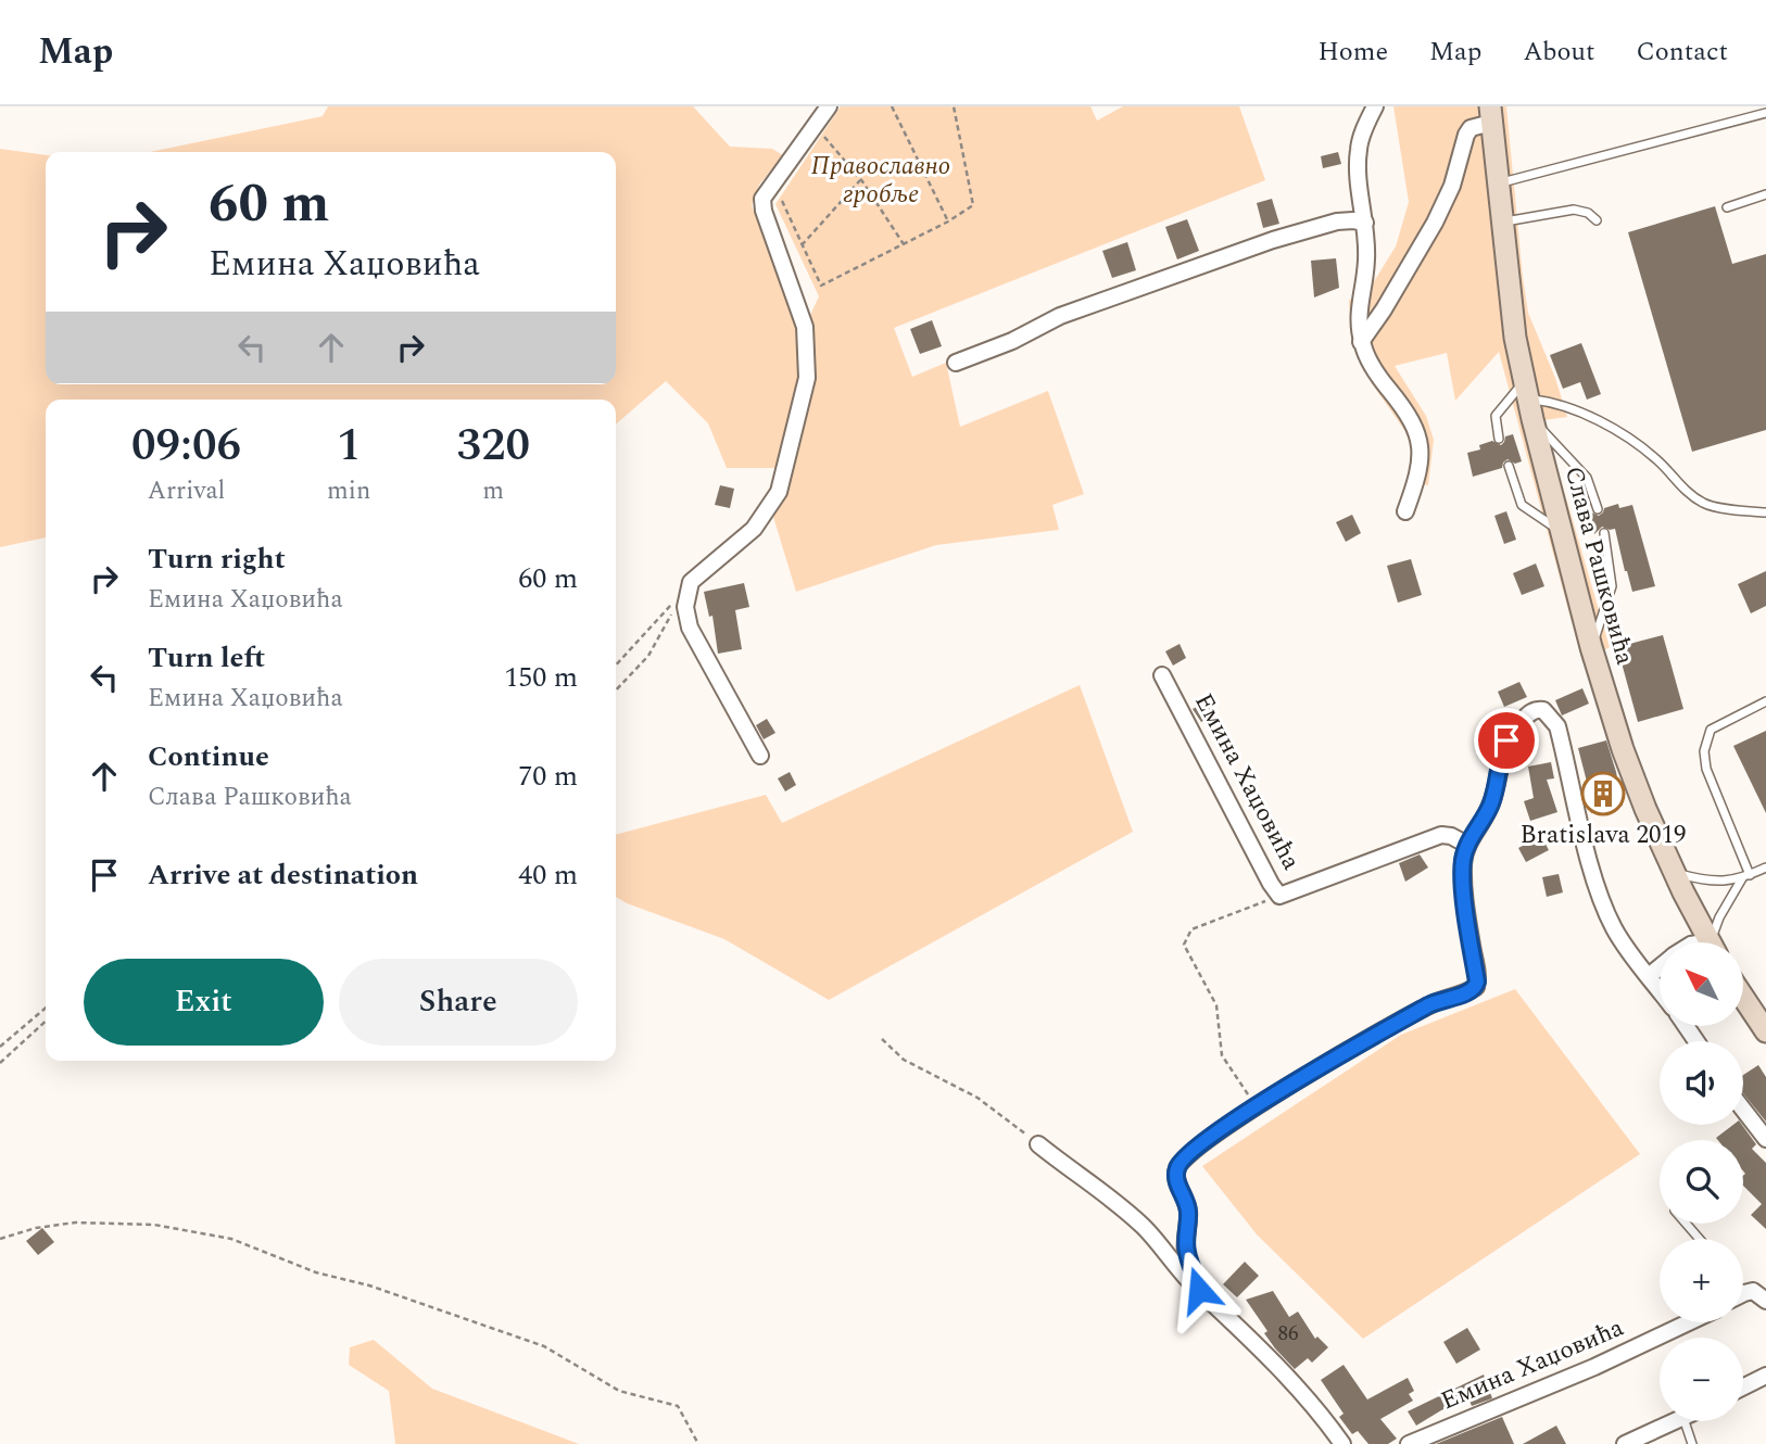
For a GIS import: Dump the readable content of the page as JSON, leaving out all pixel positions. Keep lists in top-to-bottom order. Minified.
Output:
{"streets":{"main road":["Слава Рашковића"],"street":["Емина Хаџовића"]},"parks":["Православно гробље"],"places":{"building":["Bratislava 2019"]},"house_numbers":["86"],"north":"top left","page":{"header":"Map","nav":["Home","Map","About","Contact"],"turn":["60 m","Емина Хаџовића"],"eta":["09:06","Arrival","1","min","320","m"],"list":[{"name":"Turn right","note":"Емина Хаџовића","value":"60 m"},{"name":"Turn left","note":"Емина Хаџовића","value":"150 m"},{"name":"Continue","note":"Слава Рашковића","value":"70 m"},{"name":"Arrive at destination","value":"40 m"}],"map_buttons":["+","−"],"buttons":["Exit","Share"]}}
